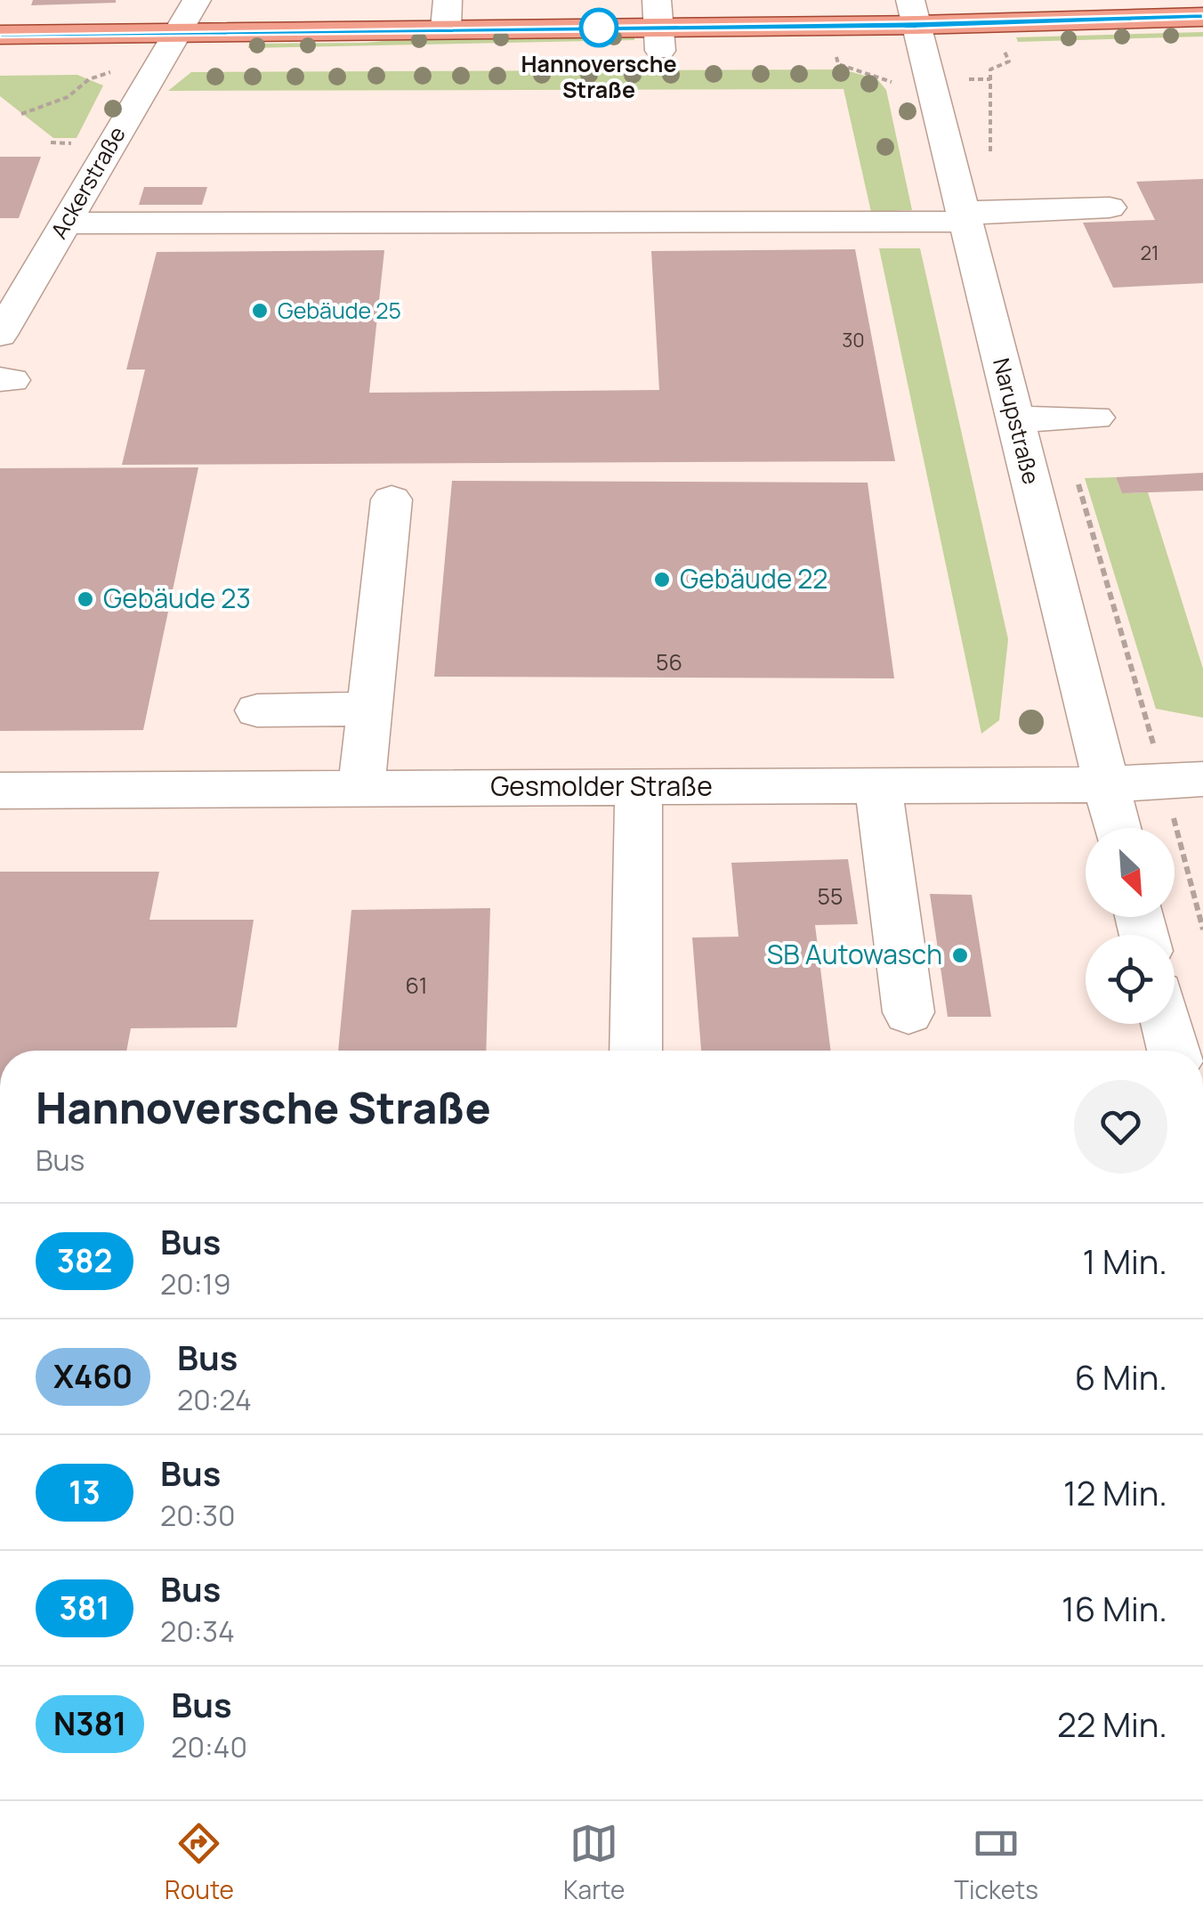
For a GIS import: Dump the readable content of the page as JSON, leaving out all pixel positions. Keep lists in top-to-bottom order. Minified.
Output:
{"streets":{"street":["Ackerstraße","Narupstraße","Gesmolder Straße"]},"crossings":[["Narupstraße","Gesmolder Straße"]],"places":["Hannoversche Straße","Gebäude 25","Gebäude 22","Gebäude 23","SB Autowasch"],"lines":["bus line 382"],"house_numbers":["21","30","56","55","61"],"north":"bottom right","page":{"heading":["Hannoversche Straße","Bus"],"list":[{"mark":"382","name":"Bus","note":"20:19","value":"1 Min."},{"mark":"X460","name":"Bus","note":"20:24","value":"6 Min."},{"mark":"13","name":"Bus","note":"20:30","value":"12 Min."},{"mark":"381","name":"Bus","note":"20:34","value":"16 Min."},{"mark":"N381","name":"Bus","note":"20:40","value":"22 Min."}],"tabs":["Route","Karte","Tickets"]}}
